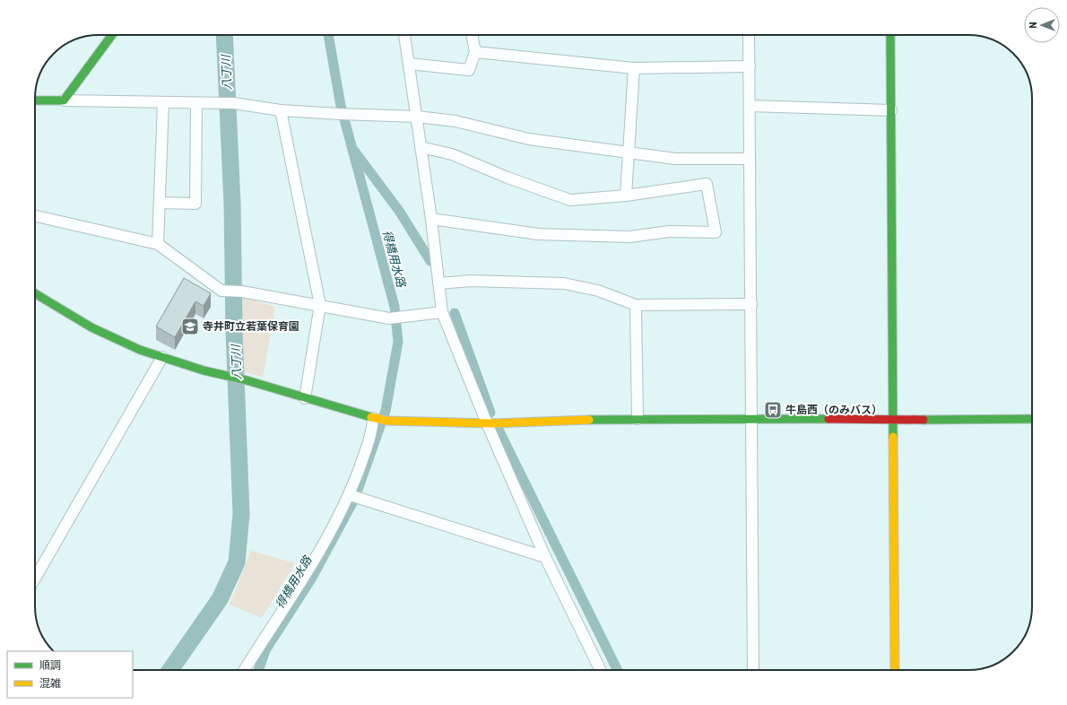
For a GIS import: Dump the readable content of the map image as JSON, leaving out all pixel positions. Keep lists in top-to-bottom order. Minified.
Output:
{"water":["八丁川","得橋用水路"],"places":{"school or university":["寺井町立若葉保育園"],"bus stop":["牛島西（のみバス）"]},"legend":["順調","混雑"],"north":"left"}
